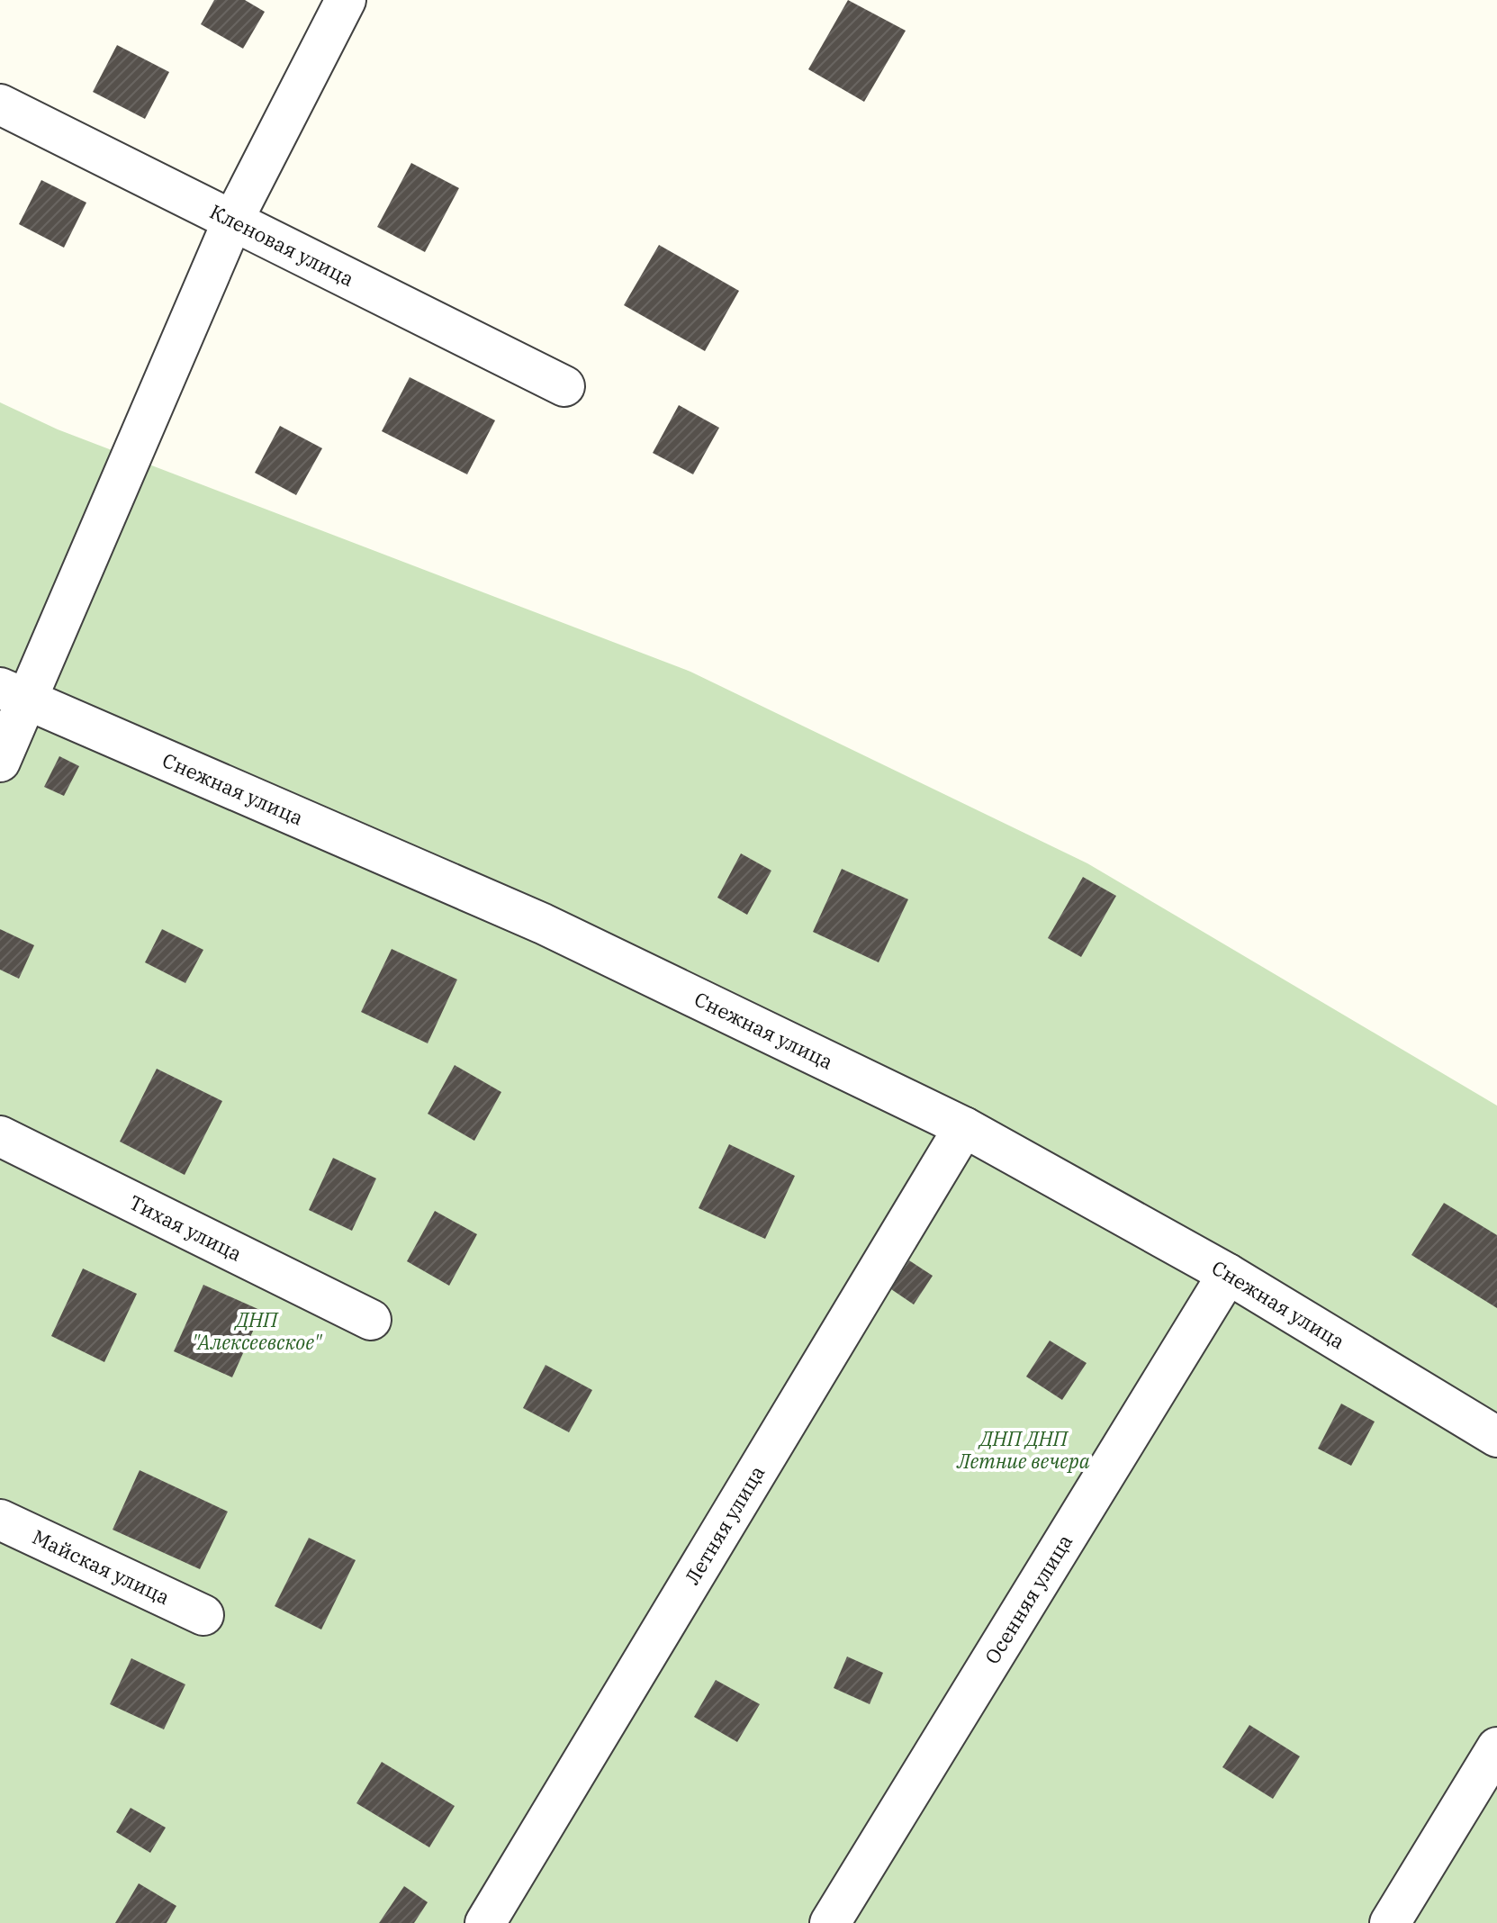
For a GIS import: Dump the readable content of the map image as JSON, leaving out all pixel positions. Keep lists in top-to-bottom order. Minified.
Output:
{"streets":{"street":["Кленовая улица","Снежная улица","Тихая улица","Летняя улица","Майская улица","Осенняя улица"]},"crossings":[["Снежная улица","Летняя улица"],["Снежная улица","Осенняя улица"]],"parks":["ДНП \"Алексеевское\"","ДНП ДНП Летние вечера"]}
